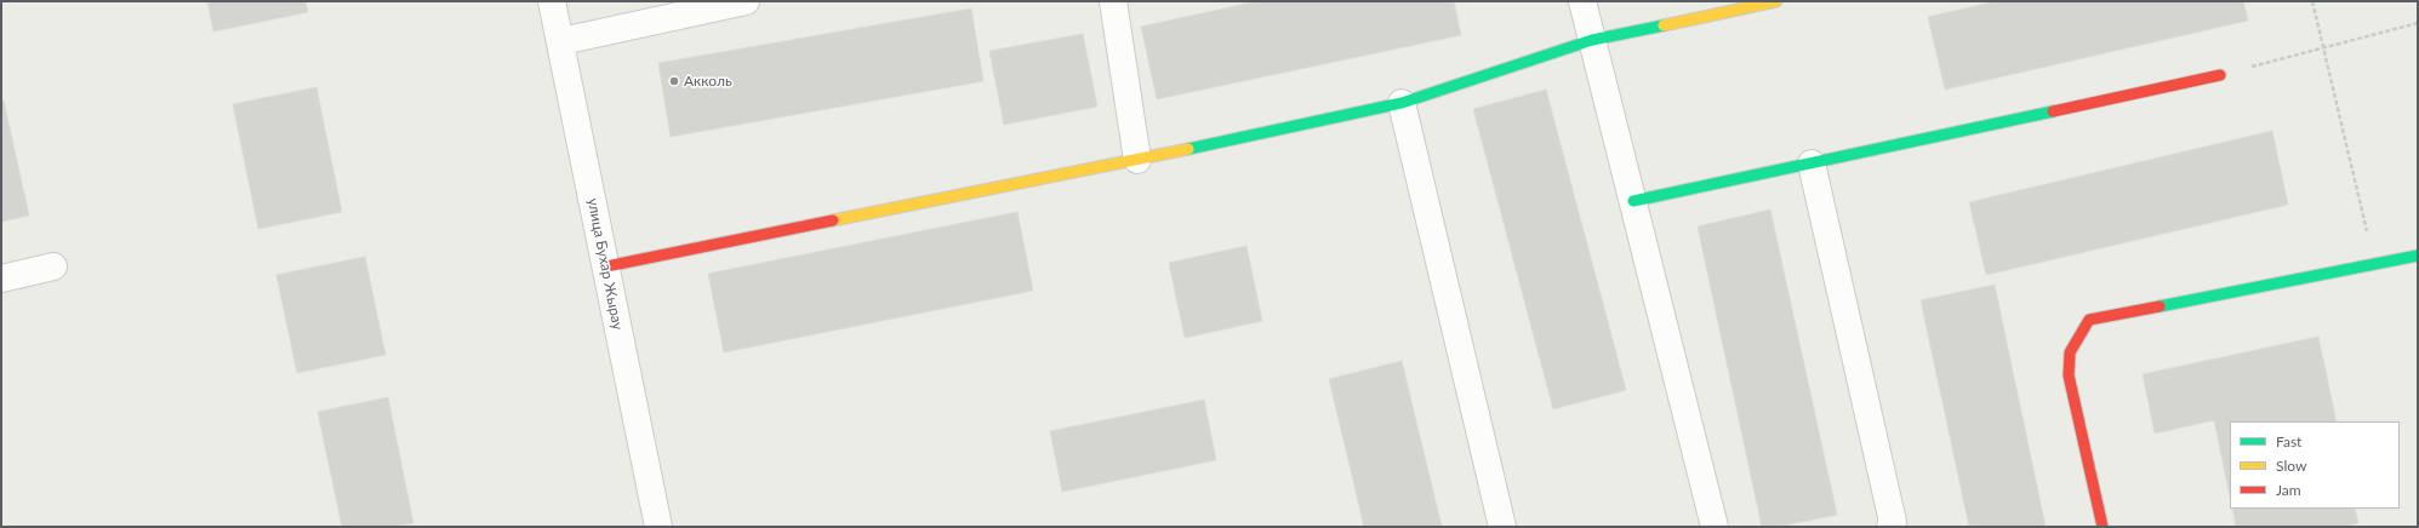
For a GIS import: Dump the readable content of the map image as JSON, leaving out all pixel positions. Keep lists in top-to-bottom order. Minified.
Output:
{"streets":{"street":["улица Бухар Жырау"]},"places":["Акколь"],"legend":["Fast","Slow","Jam"]}
